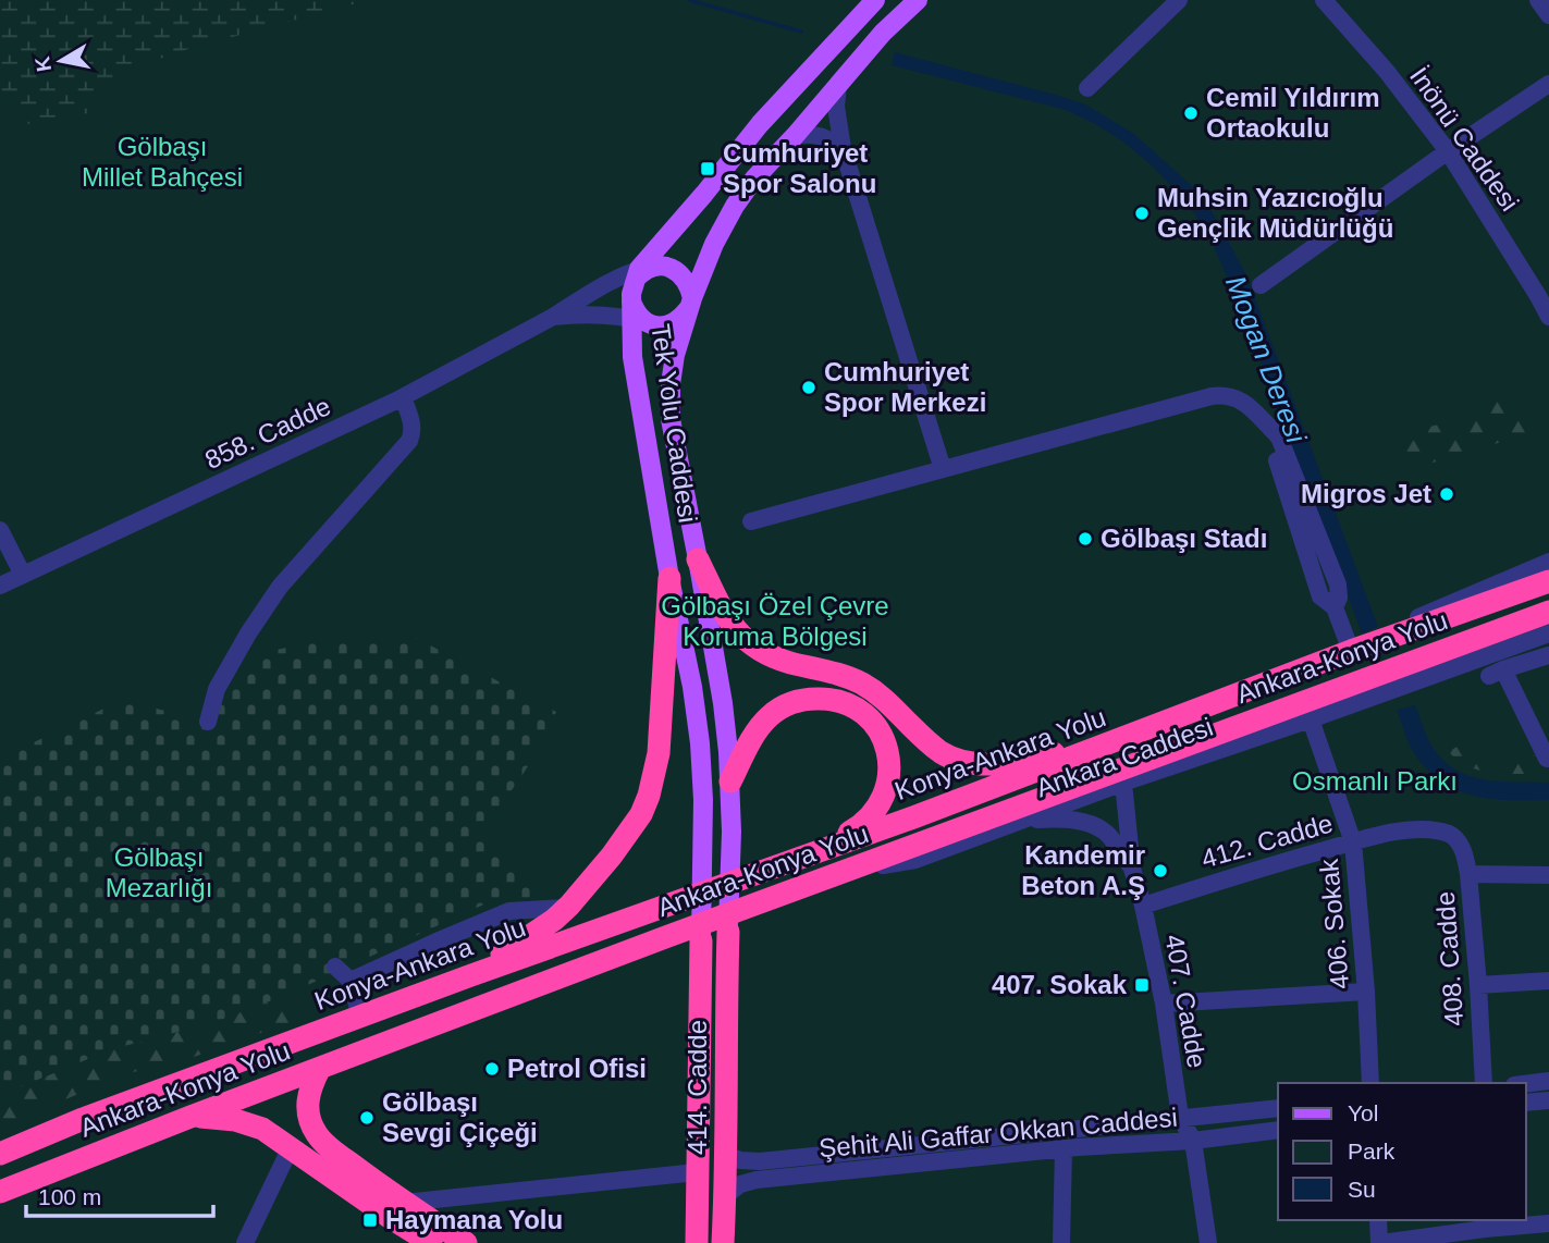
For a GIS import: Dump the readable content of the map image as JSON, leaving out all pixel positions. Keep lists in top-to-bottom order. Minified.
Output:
{"streets":{"highway":["Ankara-Konya Yolu","Konya-Ankara Yolu","414. Cadde"],"main road":["Tek Yolu Caddesi"],"street":["İnönü Caddesi","858. Cadde","Ankara Caddesi","412. Cadde","406. Sokak","408. Cadde","407. Cadde","Şehit Ali Gaffar Okkan Caddesi"]},"crossings":[["Tek Yolu Caddesi","858. Cadde"],["Tek Yolu Caddesi","414. Cadde"],["Ankara-Konya Yolu","Ankara Caddesi"],["Ankara Caddesi","406. Sokak"],["412. Cadde","406. Sokak"],["412. Cadde","408. Cadde"],["412. Cadde","407. Cadde"],["407. Cadde","Şehit Ali Gaffar Okkan Caddesi"],["414. Cadde","Şehit Ali Gaffar Okkan Caddesi"]],"water":["Mogan Deresi"],"parks":["Gölbaşı Millet Bahçesi","Gölbaşı Özel Çevre Koruma Bölgesi","Osmanlı Parkı","Gölbaşı Mezarlığı"],"places":{"other":["Cemil Yıldırım Ortaokulu","Muhsin Yazıcıoğlu Gençlik Müdürlüğü","Cumhuriyet Spor Merkezi","Migros Jet","Gölbaşı Stadı","Kandemir Beton A.Ş","Petrol Ofisi","Gölbaşı Sevgi Çiçeği"],"transit":["Cumhuriyet Spor Salonu","407. Sokak","Haymana Yolu"]},"legend":["Yol","Park","Su"],"scale_bar":"100 m","north":"left"}
